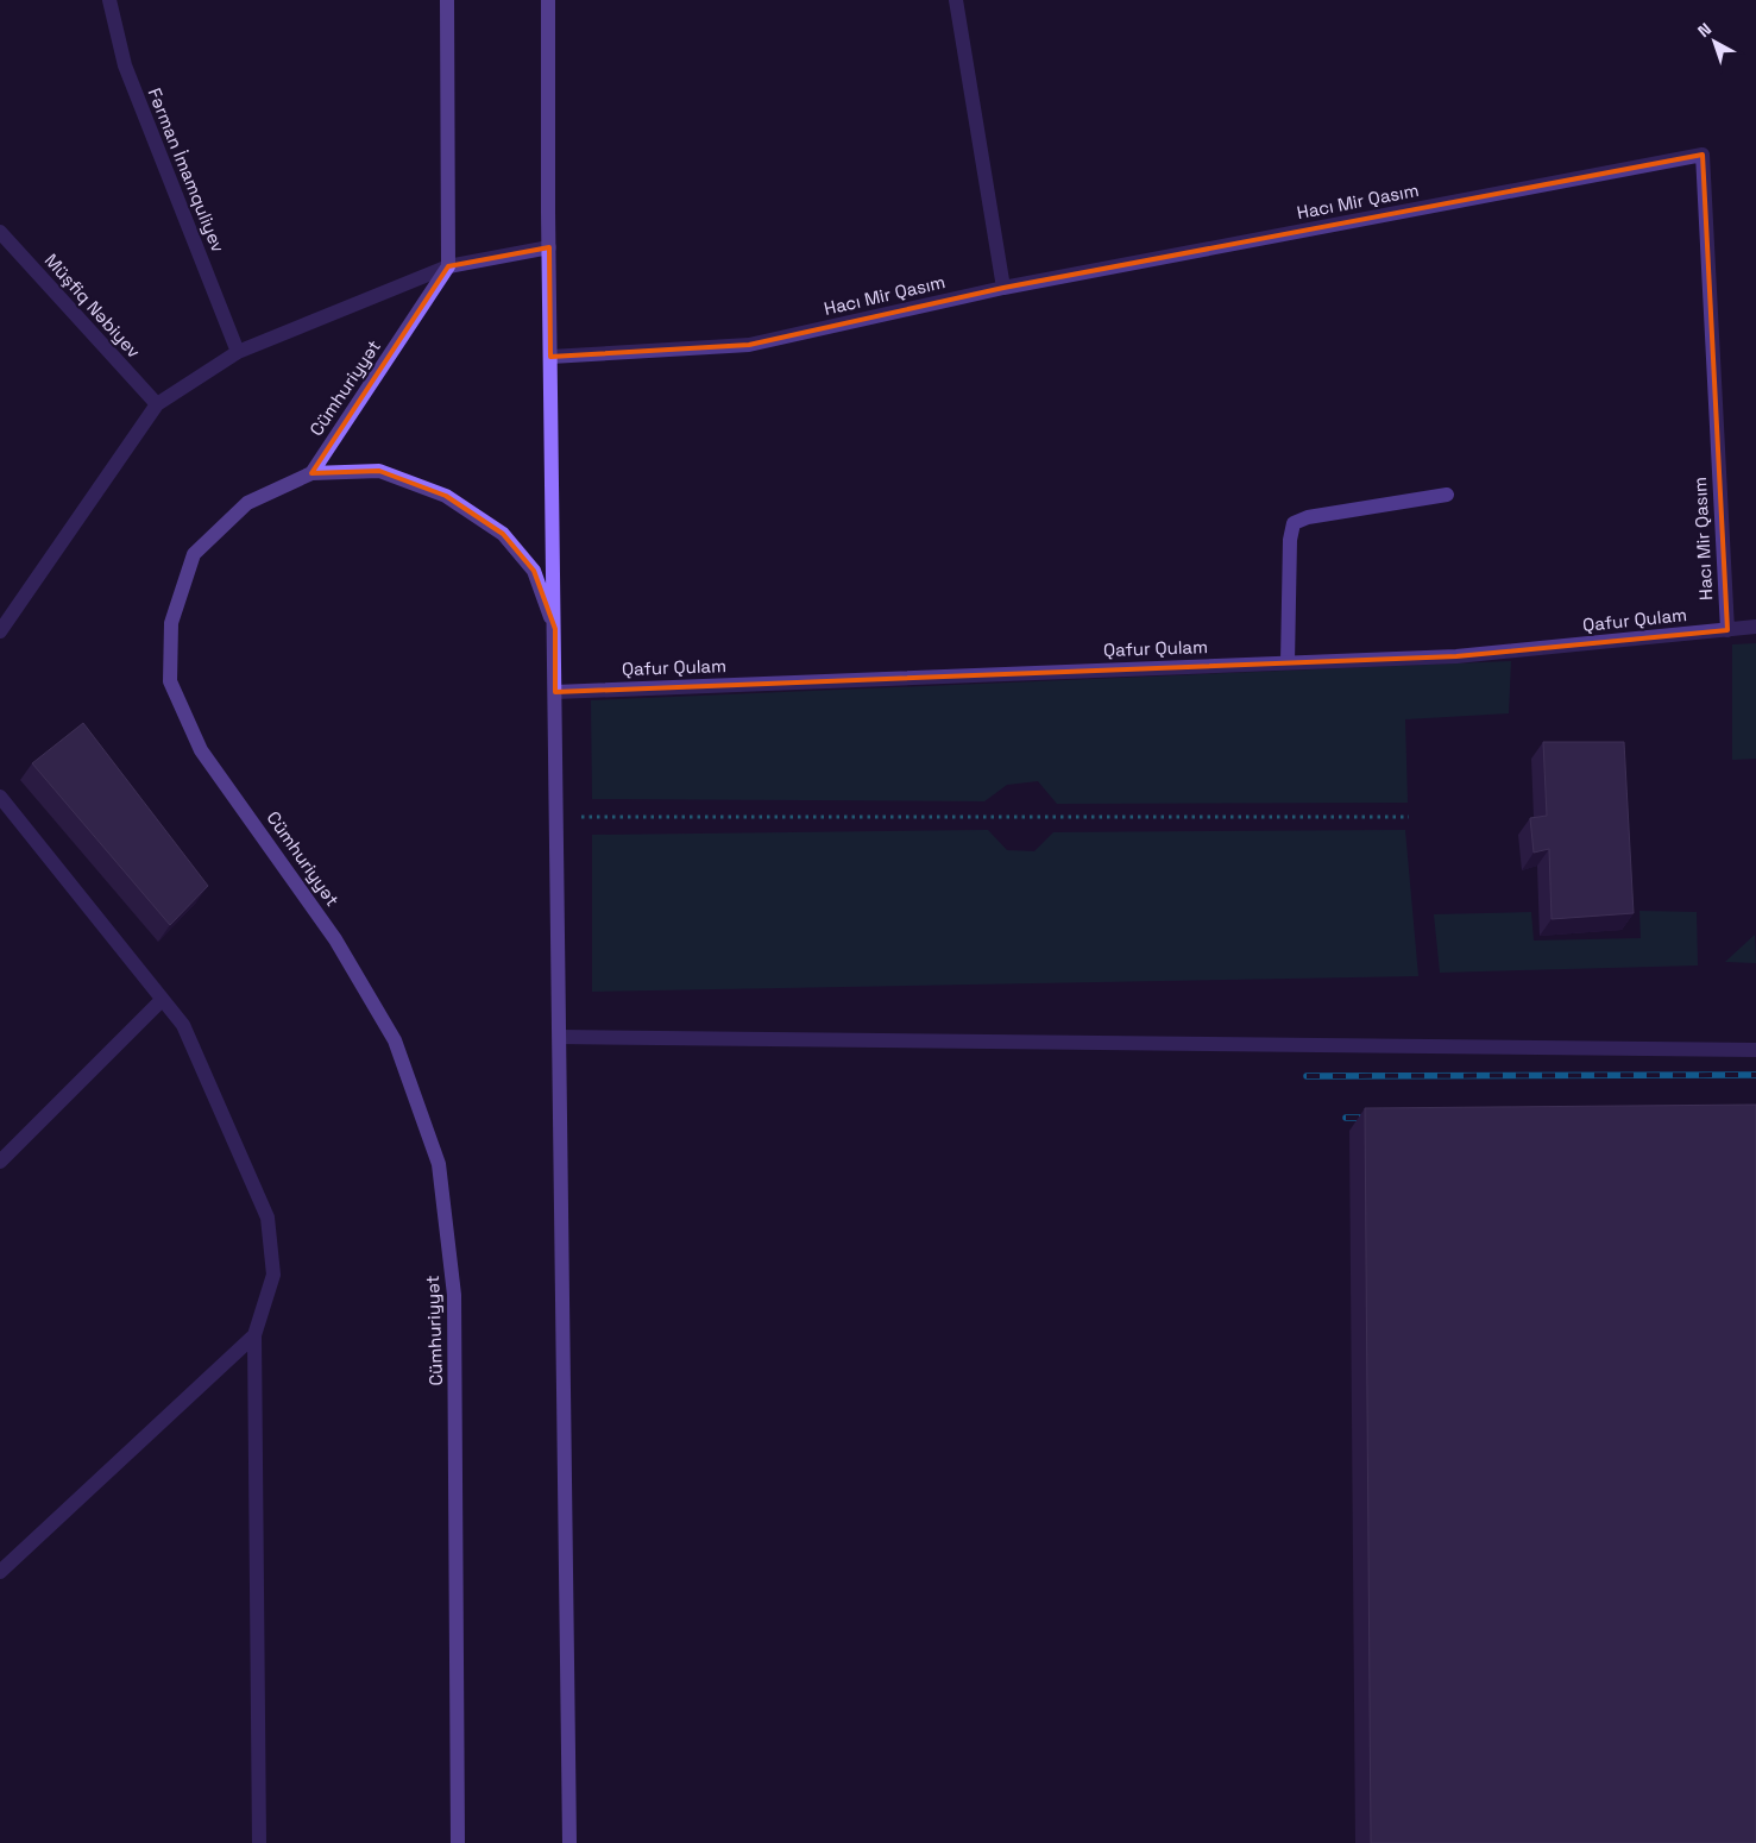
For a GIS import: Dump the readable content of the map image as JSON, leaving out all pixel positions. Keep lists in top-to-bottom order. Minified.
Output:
{"streets":{"main road":["Cümhuriyyət"],"street":["Fərman İmamquliyev","Hacı Mir Qasım","Müşfiq Nəbiyev","Qafur Qulam"]},"crossings":[["Hacı Mir Qasım","Qafur Qulam"]],"north":"top left"}
